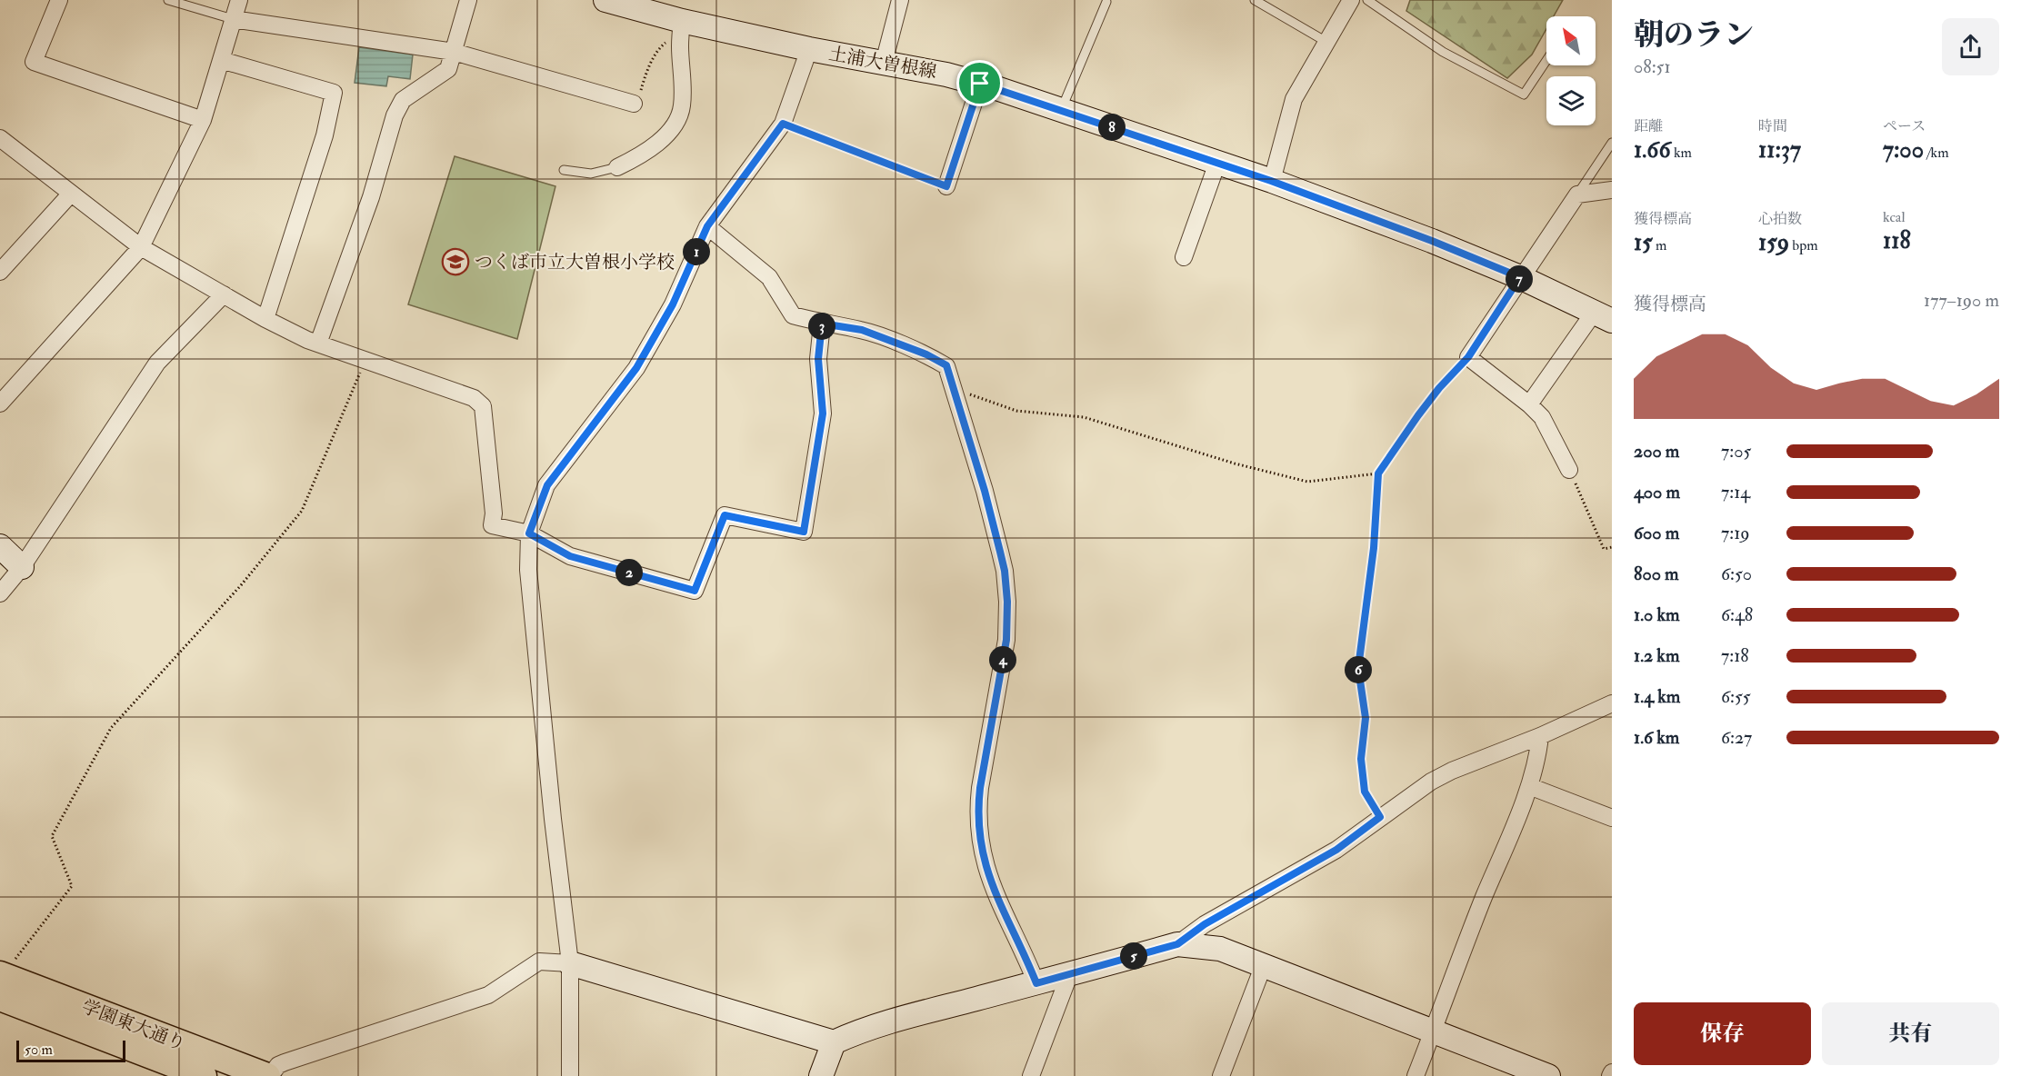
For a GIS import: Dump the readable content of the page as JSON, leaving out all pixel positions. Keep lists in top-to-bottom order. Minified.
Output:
{"streets":{"main road":["学園東大通り"],"street":["土浦大曽根線"]},"places":{"school or university":["つくば市立大曽根小学校"]},"scale_bar":"50 m","north":"top left","page":{"heading":["朝のラン","08:51"],"stats":[["距離","1.66 km"],["時間","11:37"],["ペース","7:00 /km"],["獲得標高","15 m"],["心拍数","159 bpm"],["kcal","118"]],"pins":["8","1","7","3","2","4","6","5"],"chart":["獲得標高","177–190 m"],"list":[{"name":"200 m","note":"7:05"},{"name":"400 m","note":"7:14"},{"name":"600 m","note":"7:19"},{"name":"800 m","note":"6:50"},{"name":"1.0 km","note":"6:48"},{"name":"1.2 km","note":"7:18"},{"name":"1.4 km","note":"6:55"},{"name":"1.6 km","note":"6:27"}],"buttons":["保存","共有"],"scale":"50 m"}}
